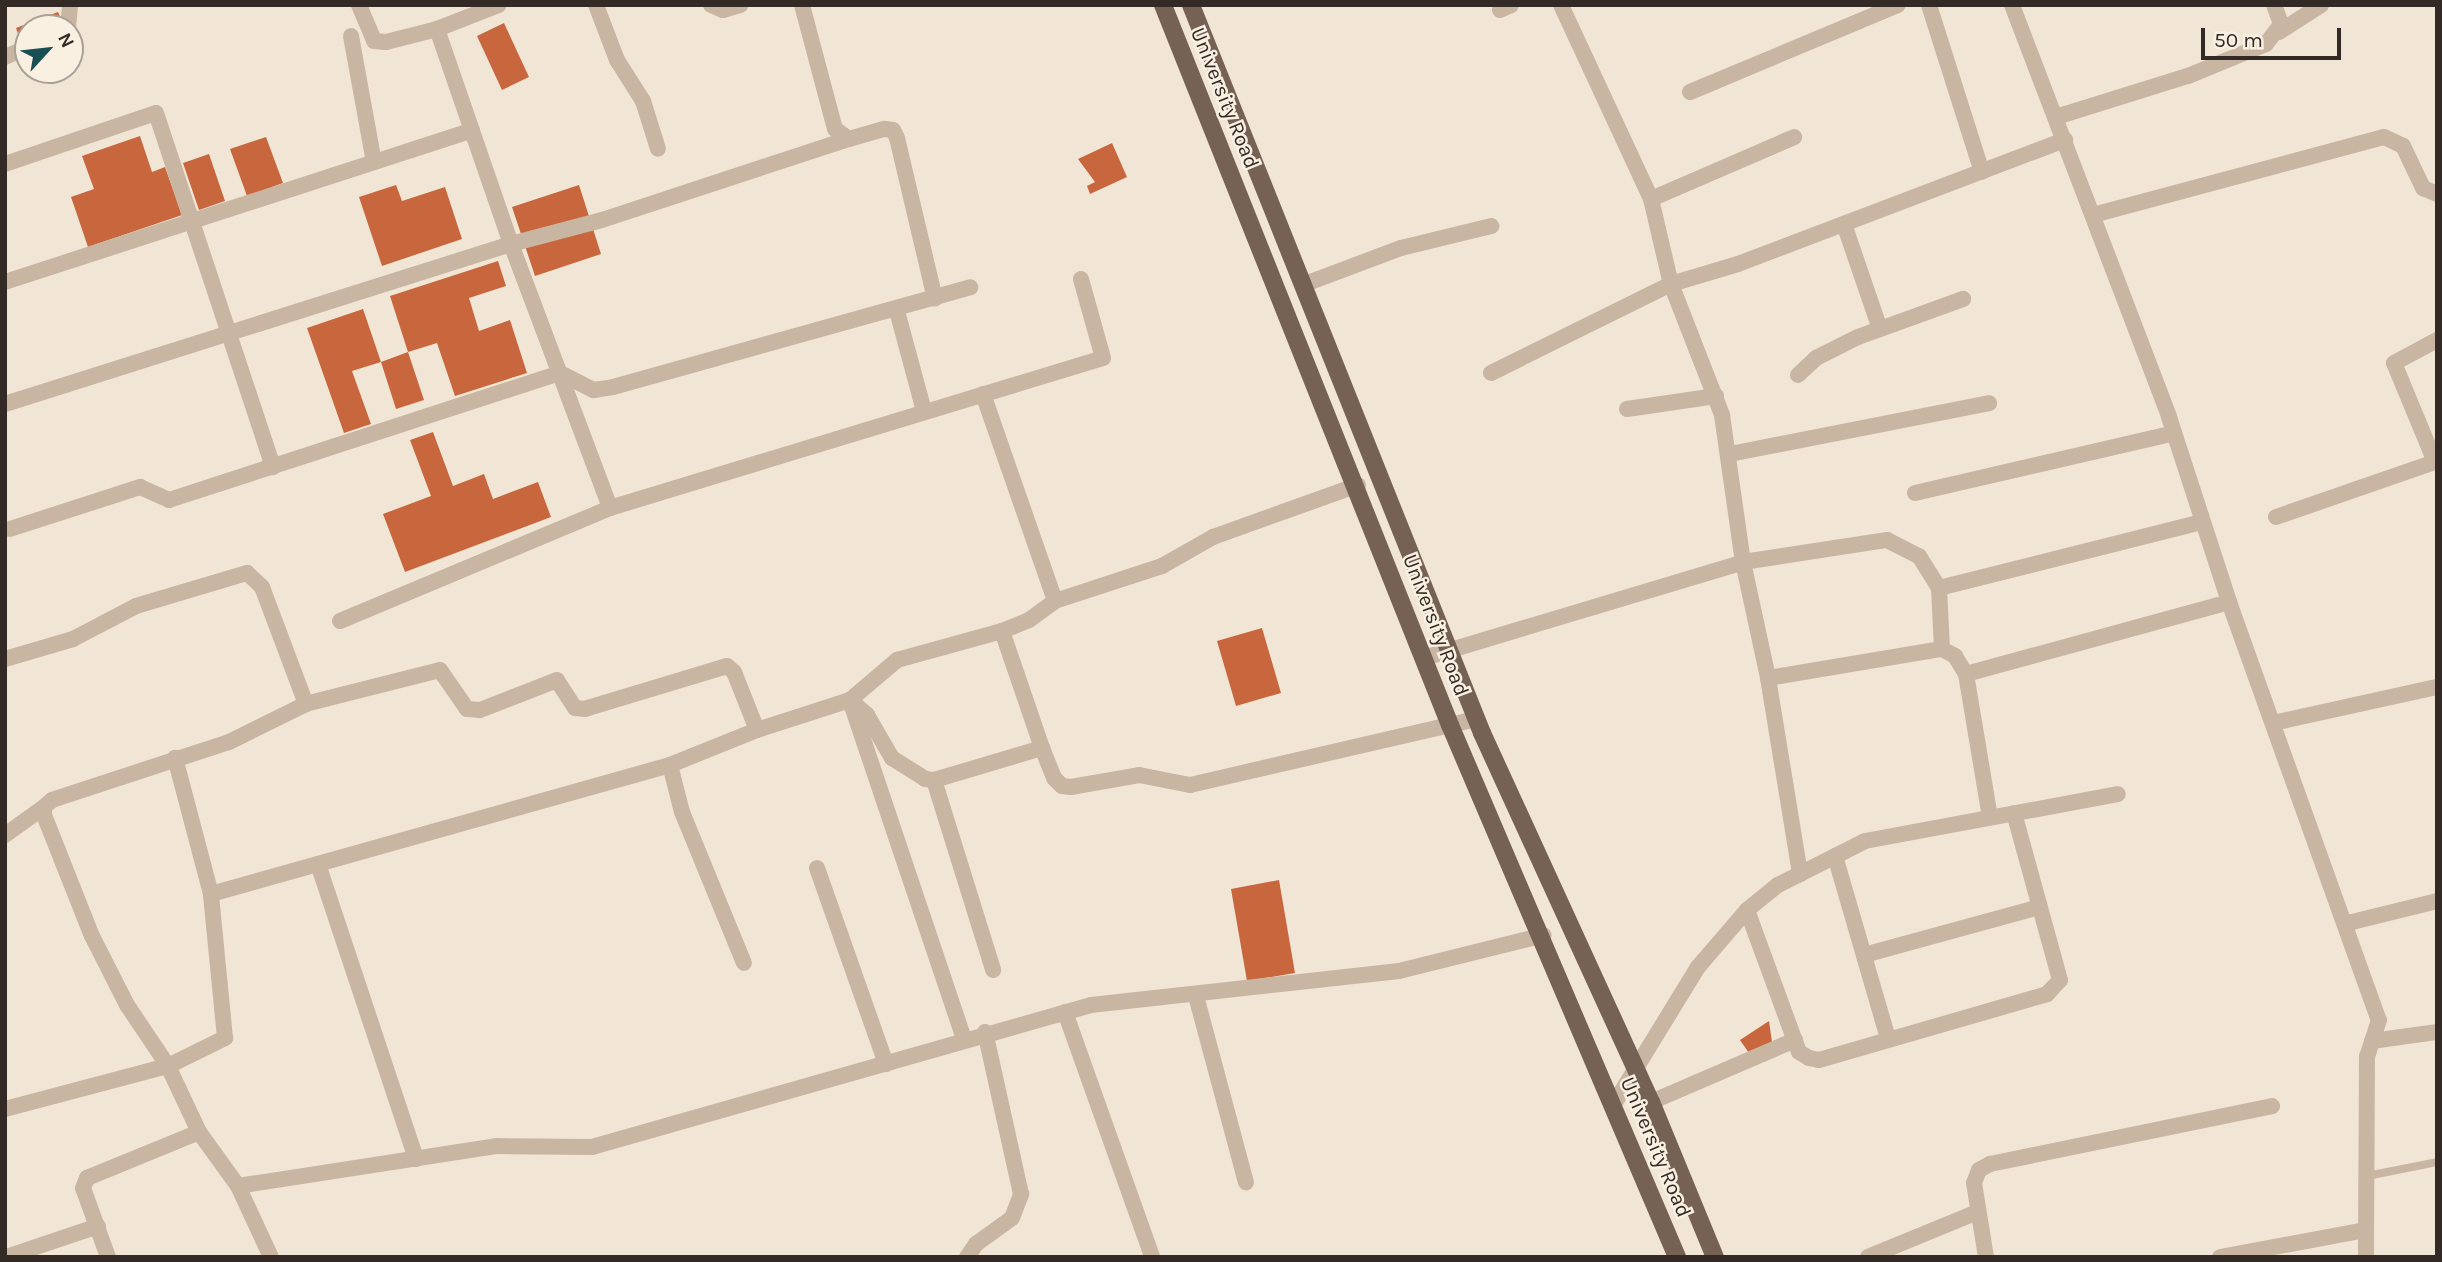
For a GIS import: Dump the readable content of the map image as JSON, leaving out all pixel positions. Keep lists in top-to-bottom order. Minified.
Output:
{"streets":{"main road":["University Road"]},"scale_bar":"50 m","north":"top right"}
